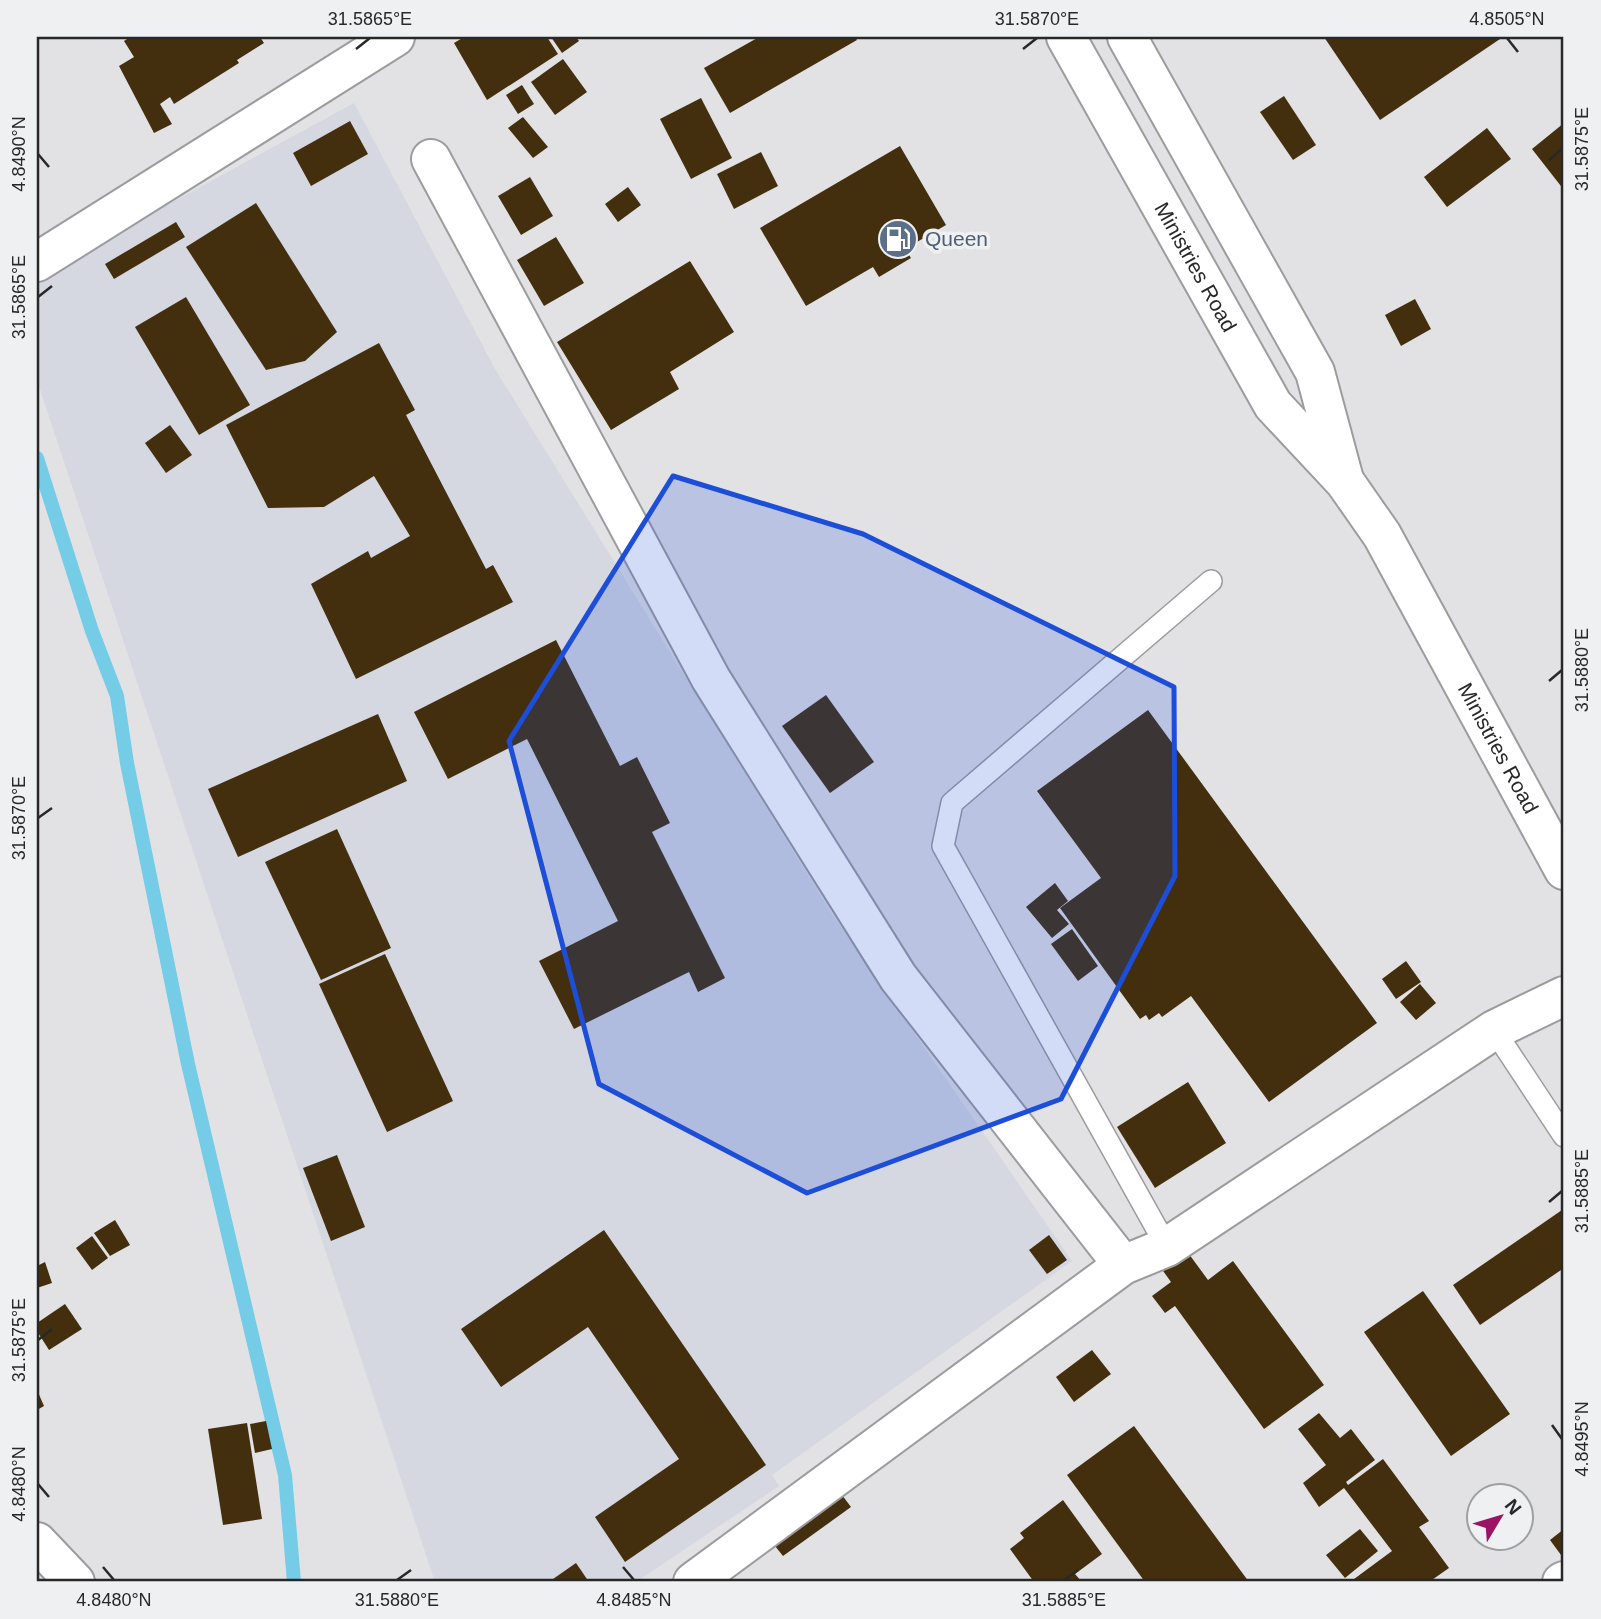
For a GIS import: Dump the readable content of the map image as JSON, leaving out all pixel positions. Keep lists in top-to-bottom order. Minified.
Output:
{"streets":{"street":["Ministries Road"]},"places":{"fuel station":["Queen"]},"north":"top right","coordinates":["31.5865°E","31.5870°E","4.8505°N","31.5875°E","4.8490°N","31.5880°E","31.5885°E","4.8495°N","4.8480°N","4.8485°N"]}
